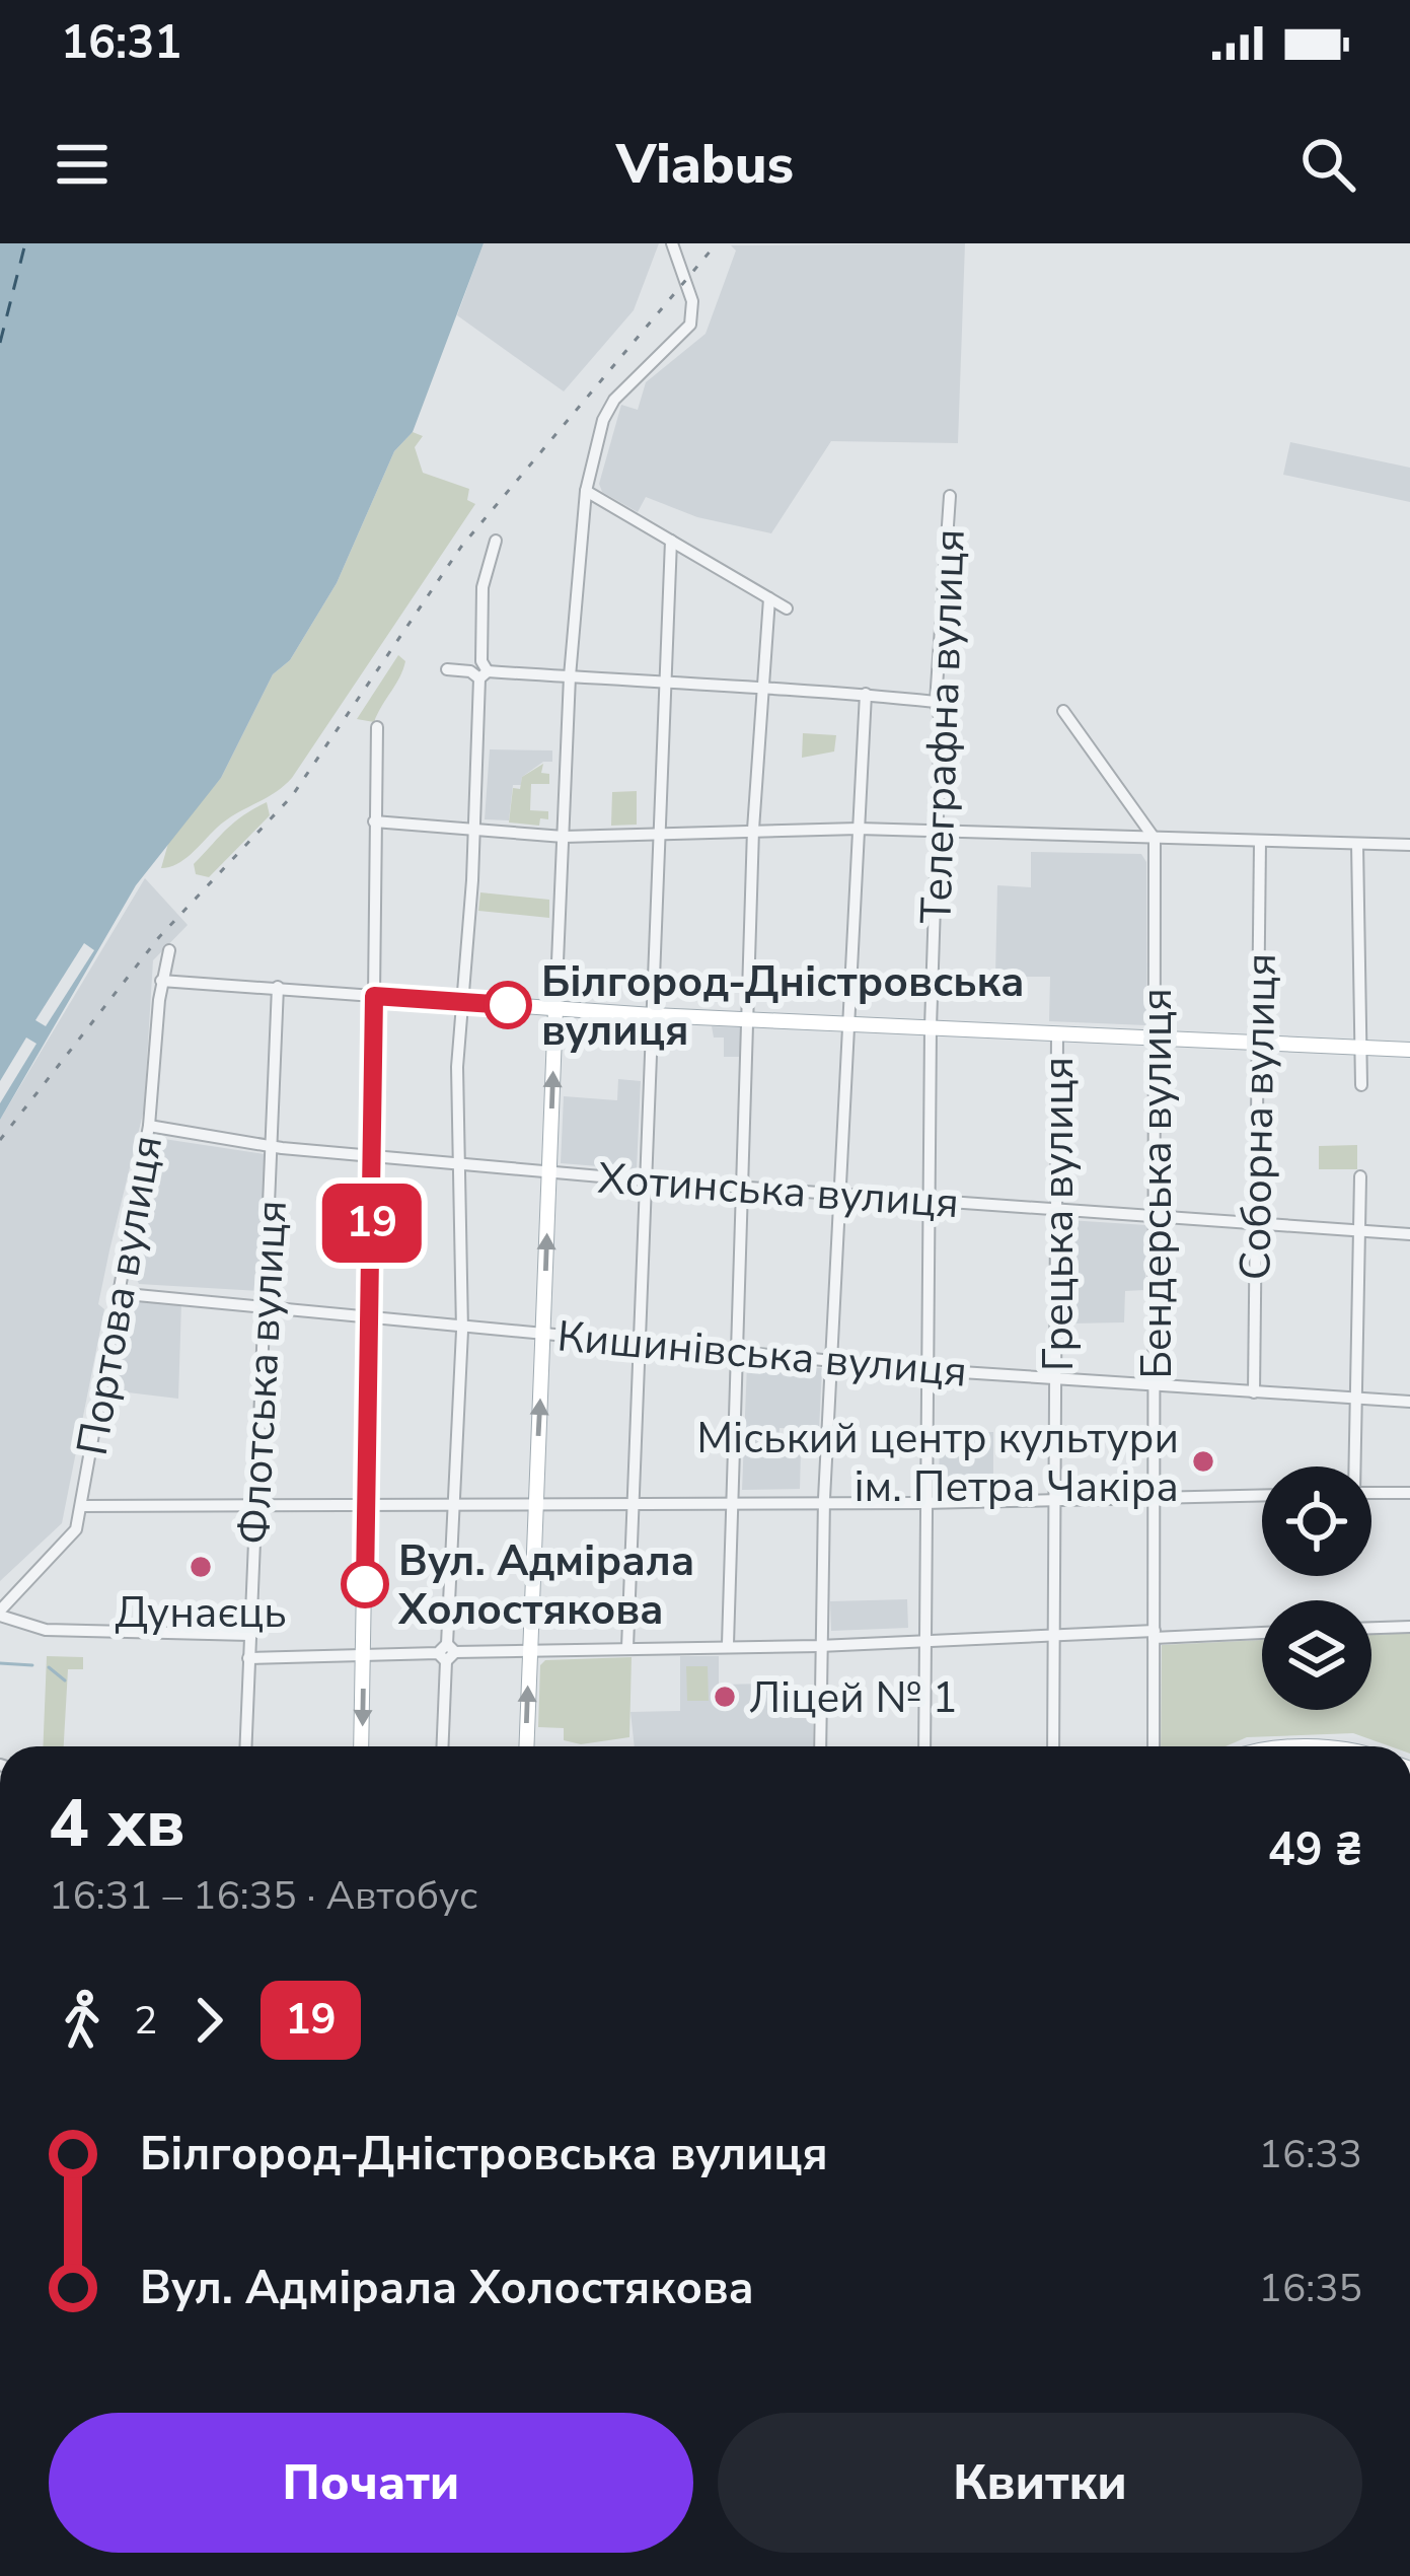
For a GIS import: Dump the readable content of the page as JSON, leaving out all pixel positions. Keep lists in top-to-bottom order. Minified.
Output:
{"streets":{"street":["Телеграфна вулиця","Соборна вулиця","Бендерська вулиця","Хотинська вулиця","Грецька вулиця","Портова вулиця","Кишинівська вулиця","Флотська вулиця"]},"crossings":[["Телеграфна вулиця","Хотинська вулиця"],["Телеграфна вулиця","Кишинівська вулиця"],["Соборна вулиця","Хотинська вулиця"],["Соборна вулиця","Кишинівська вулиця"],["Бендерська вулиця","Хотинська вулиця"],["Бендерська вулиця","Кишинівська вулиця"],["Хотинська вулиця","Грецька вулиця"],["Хотинська вулиця","Портова вулиця"],["Хотинська вулиця","Флотська вулиця"],["Грецька вулиця","Кишинівська вулиця"],["Портова вулиця","Кишинівська вулиця"],["Кишинівська вулиця","Флотська вулиця"]],"places":["Білгород-Дністровська вулиця","Міський центр культури ім. Петра Чакіра","Дунаєць","Вул. Адмірала Холостякова","Ліцей № 1"],"lines":["bus line 19"],"page":{"status":"16:31","header":"Viabus","on_map":"19","heading":["4 хв","16:31 – 16:35 · Автобус","49 ₴"],"legs":["2","19"],"list":[{"name":"Білгород-Дністровська вулиця","value":"16:33"},{"name":"Вул. Адмірала Холостякова","value":"16:35"}],"buttons":["Почати","Квитки"]}}
